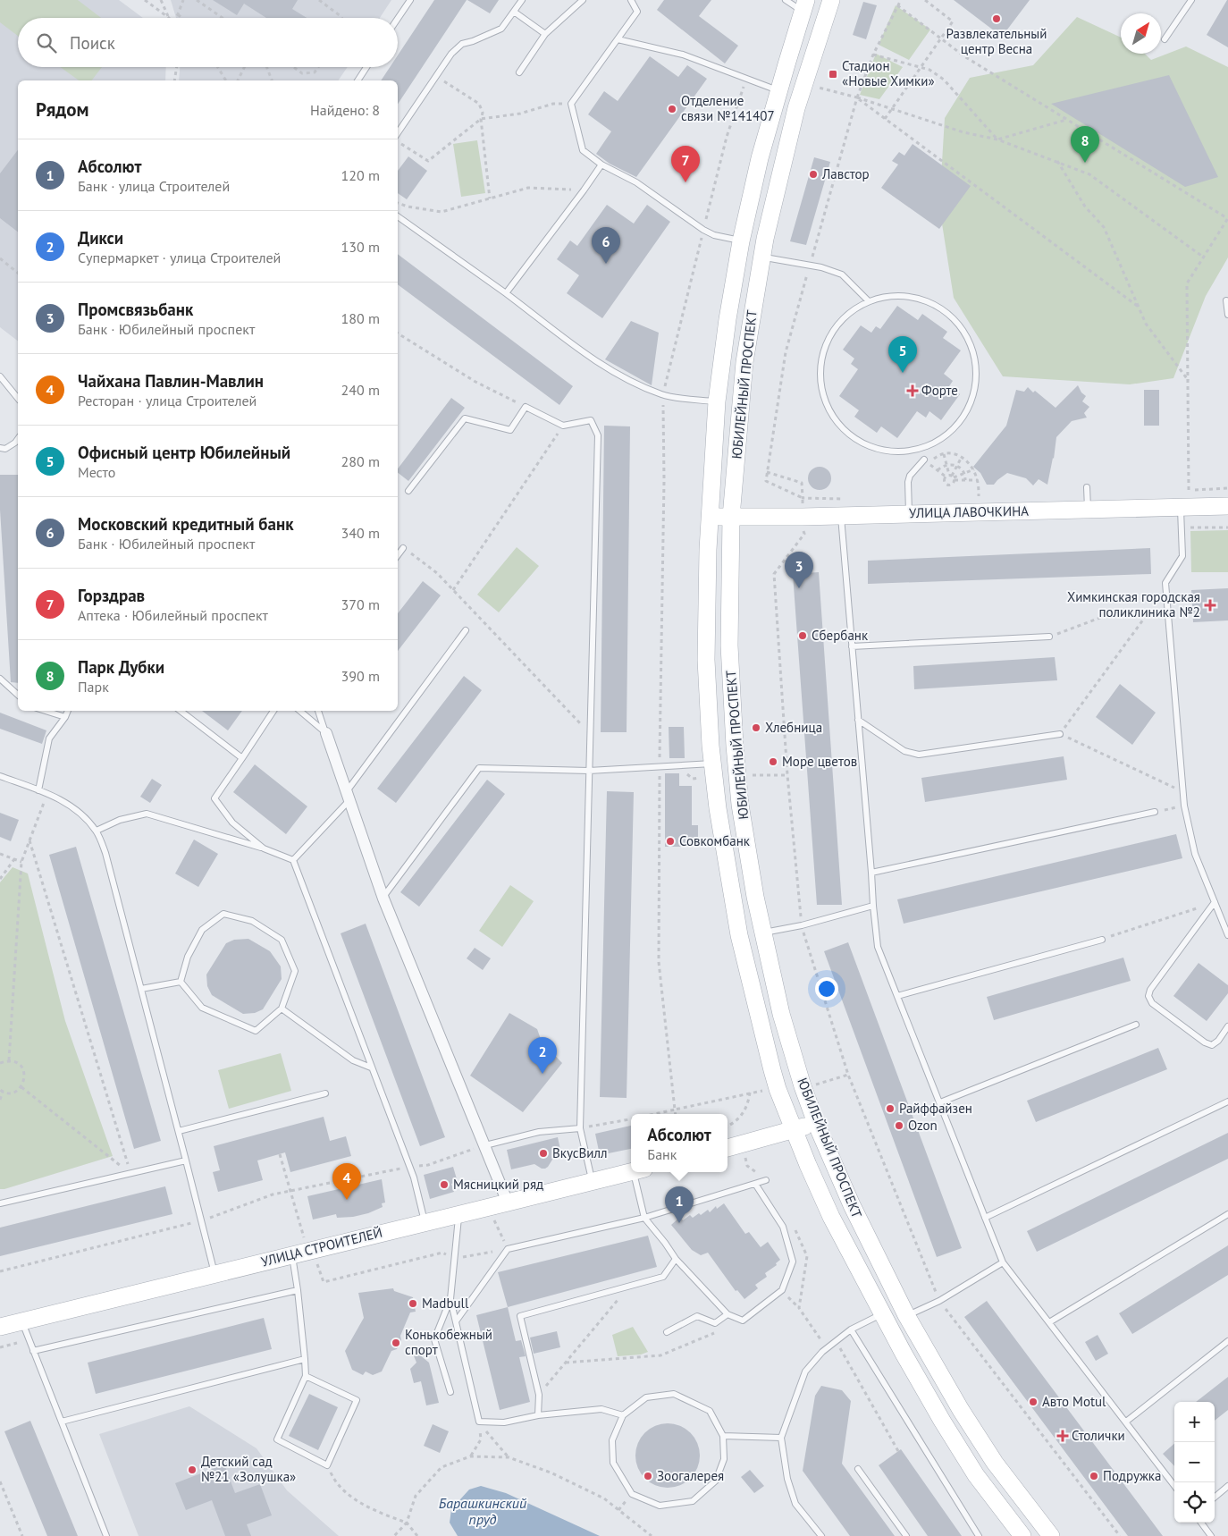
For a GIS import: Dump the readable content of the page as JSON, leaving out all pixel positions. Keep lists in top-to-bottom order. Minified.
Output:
{"streets":{"main road":["ЮБИЛЕЙНЫЙ ПРОСПЕКТ","УЛИЦА ЛАВОЧКИНА","УЛИЦА СТРОИТЕЛЕЙ"]},"crossings":[["ЮБИЛЕЙНЫЙ ПРОСПЕКТ","УЛИЦА ЛАВОЧКИНА"]],"water":["Барашкинский пруд"],"places":{"other":["Развлекательный центр Весна","Отделение связи №141407","Лавстор","Сбербанк","Хлебница","Море цветов","Совкомбанк","Райффайзен","Ozon","ВкусВилл","Мясницкий ряд","Madbull","Конькобежный спорт","Авто Motul","Детский сад №21 «Золушка»","Зоогалерея","Подружка"],"transit":["Стадион «Новые Химки»"],"health":["Форте","Химкинская городская поликлиника №2","Столички"]},"north":"top right","page":{"search":"Поиск","heading":["Рядом","Найдено: 8"],"pins":["8","7","6","5","3","2","4","1"],"list":[{"mark":"1","name":"Абсолют","note":"Банк · улица Строителей","value":"120 m"},{"mark":"2","name":"Дикси","note":"Супермаркет · улица Строителей","value":"130 m"},{"mark":"3","name":"Промсвязьбанк","note":"Банк · Юбилейный проспект","value":"180 m"},{"mark":"4","name":"Чайхана Павлин-Мавлин","note":"Ресторан · улица Строителей","value":"240 m"},{"mark":"5","name":"Офисный центр Юбилейный","note":"Место","value":"280 m"},{"mark":"6","name":"Московский кредитный банк","note":"Банк · Юбилейный проспект","value":"340 m"},{"mark":"7","name":"Горздрав","note":"Аптека · Юбилейный проспект","value":"370 m"},{"mark":"8","name":"Парк Дубки","note":"Парк","value":"390 m"}],"popup":["Абсолют","Банк"],"map_buttons":["+","−"]}}
